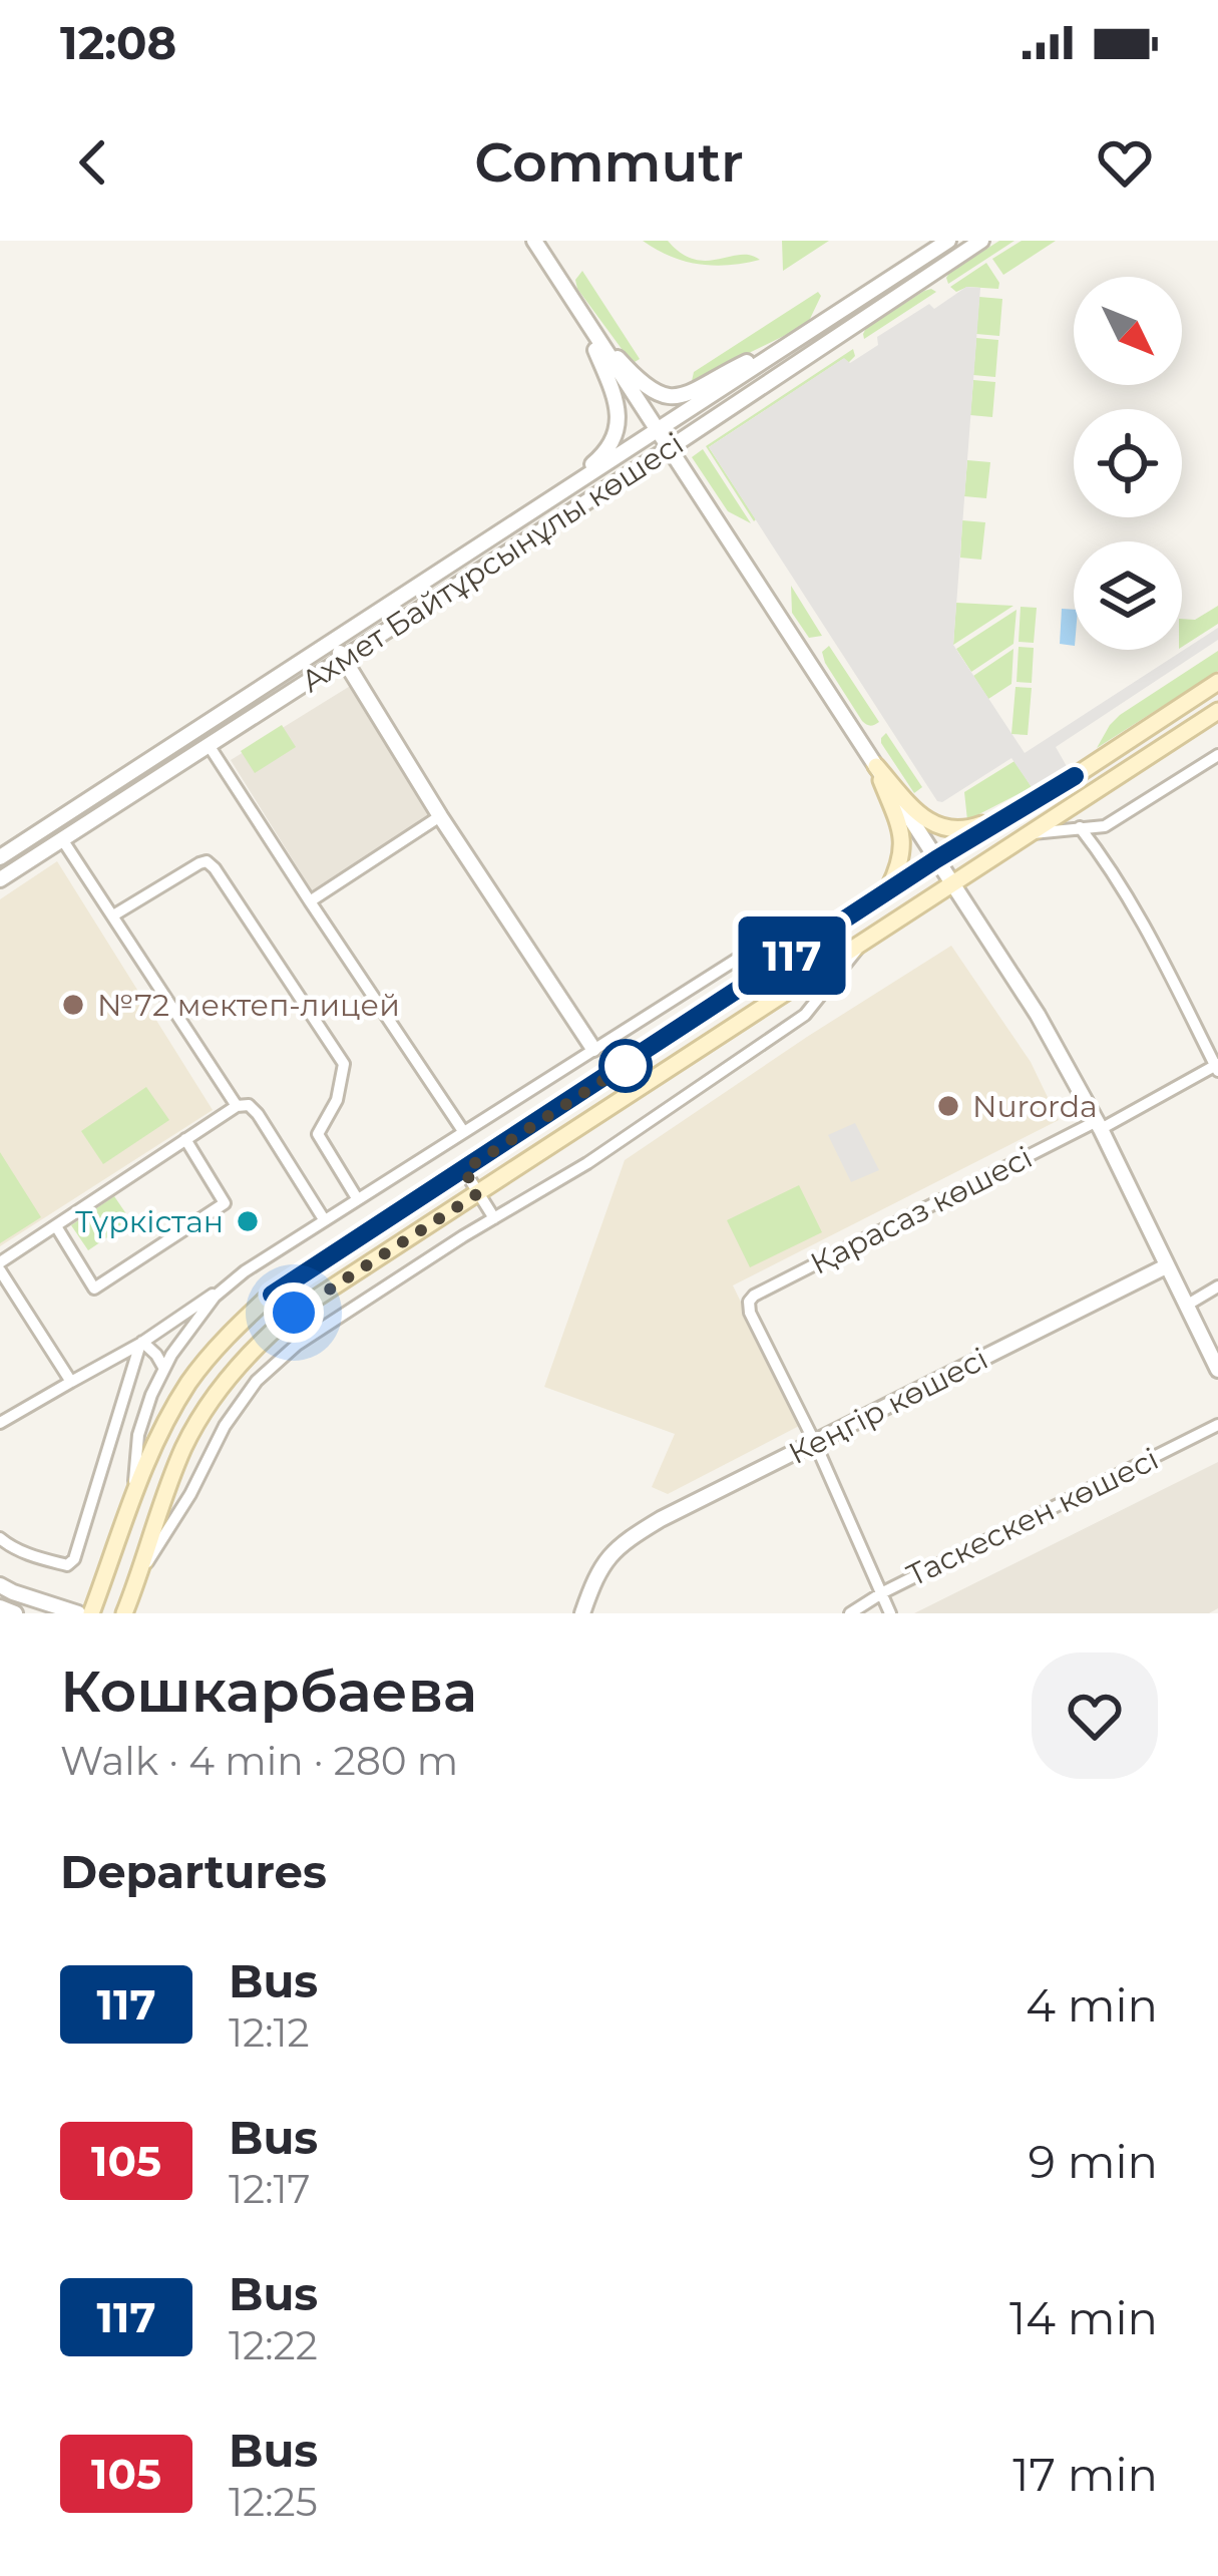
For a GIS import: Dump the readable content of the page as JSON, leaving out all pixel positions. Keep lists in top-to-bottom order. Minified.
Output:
{"streets":{"street":["Ахмет Байтұрсынұлы көшесі","Қарасаз көшесі","Кеңгір көшесі","Таскескен көшесі"]},"crossings":[["Қарасаз көшесі","Кеңгір көшесі"]],"places":["№72 мектеп-лицей","Nurorda","Түркістан"],"lines":["bus line 117"],"north":"bottom right","page":{"status":"12:08","header":"Commutr","on_map":"117","heading":[["Кошкарбаева","Walk · 4 min · 280 m"],"Departures"],"list":[{"mark":"117","name":"Bus","note":"12:12","value":"4 min"},{"mark":"105","name":"Bus","note":"12:17","value":"9 min"},{"mark":"117","name":"Bus","note":"12:22","value":"14 min"},{"mark":"105","name":"Bus","note":"12:25","value":"17 min"}]}}
